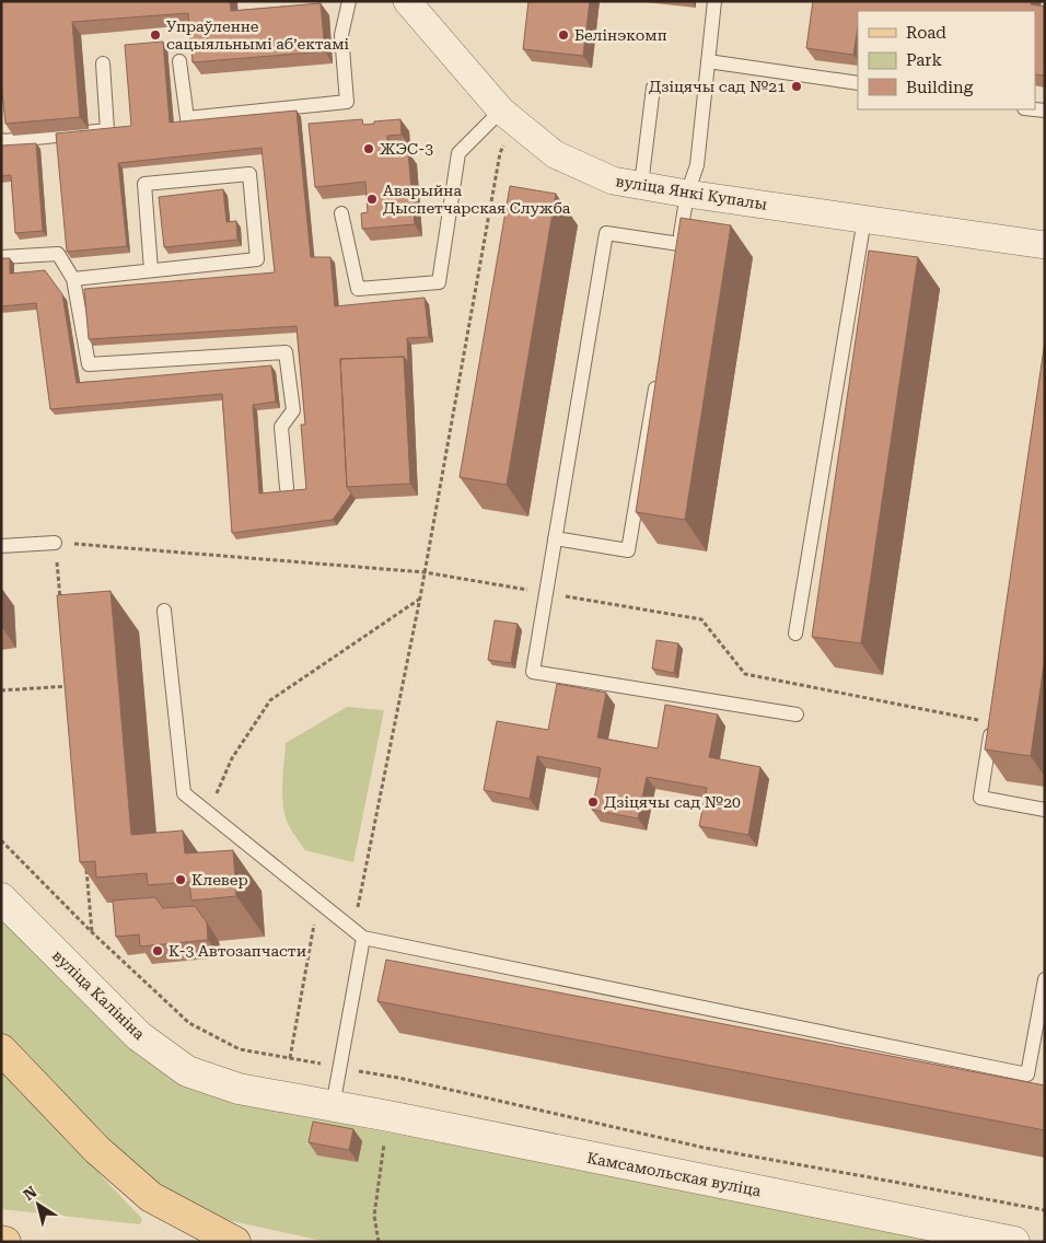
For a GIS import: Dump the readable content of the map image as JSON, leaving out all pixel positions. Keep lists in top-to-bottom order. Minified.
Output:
{"streets":{"street":["вуліца Янкі Купалы","вуліца Калініна","Камсамольская вуліца"]},"crossings":[["вуліца Калініна","Камсамольская вуліца"]],"places":["Упраўленне сацыяльнымі абʼектамі","Белінэкомп","Дзіцячы сад №21","ЖЭС-3","Аварыйна Дыспетчарская Служба","Дзіцячы сад №20","Клевер","К-3 Автозапчасти"],"legend":["Road","Park","Building"],"north":"top left"}
